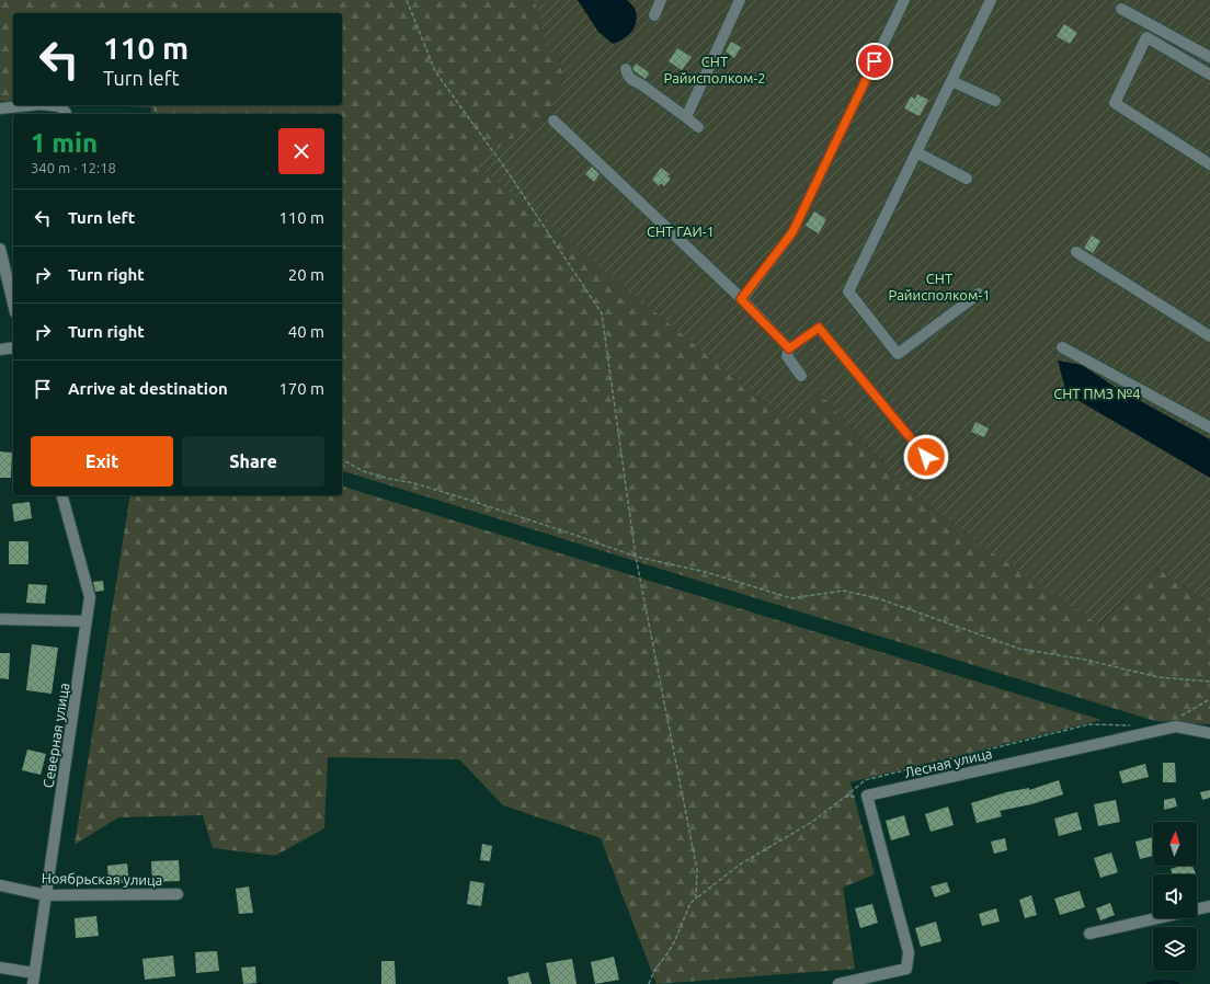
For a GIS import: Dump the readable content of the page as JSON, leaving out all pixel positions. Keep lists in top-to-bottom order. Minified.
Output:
{"streets":{"street":["Северная улица","Лесная улица","Ноябрьская улица"]},"crossings":[["Северная улица","Ноябрьская улица"]],"parks":["СНТ Райисполком-2","СНТ ГАИ-1","СНТ Райисполком-1","СНТ ПМЗ №4"],"north":"top","page":{"turn":["110 m","Turn left"],"heading":["1 min","340 m · 12:18"],"list":[{"name":"Turn left","value":"110 m"},{"name":"Turn right","value":"20 m"},{"name":"Turn right","value":"40 m"},{"name":"Arrive at destination","value":"170 m"}],"buttons":["Exit","Share"]}}
